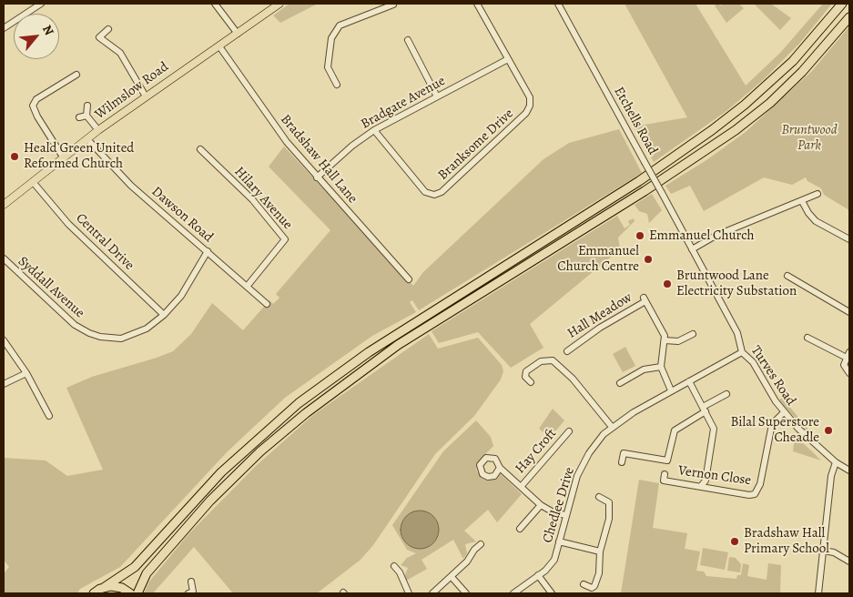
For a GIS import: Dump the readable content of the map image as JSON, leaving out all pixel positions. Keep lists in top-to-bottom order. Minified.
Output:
{"streets":{"main road":["Wilmslow Road"],"street":["Bradgate Avenue","Etchells Road","Branksome Drive","Bradshaw Hall Lane","Hilary Avenue","Dawson Road","Central Drive","Syddall Avenue","Hall Meadow","Turves Road","Hay Croft","Vernon Close","Chedlee Drive"]},"crossings":[["Wilmslow Road","Bradshaw Hall Lane"],["Wilmslow Road","Dawson Road"],["Wilmslow Road","Central Drive"],["Bradgate Avenue","Branksome Drive"],["Bradgate Avenue","Bradshaw Hall Lane"],["Etchells Road","Turves Road"],["Hilary Avenue","Dawson Road"],["Dawson Road","Syddall Avenue"],["Central Drive","Syddall Avenue"],["Turves Road","Vernon Close"],["Turves Road","Chedlee Drive"],["Hay Croft","Chedlee Drive"]],"parks":["Bruntwood Park"],"places":["Heald Green United Reformed Church","Emmanuel Church","Emmanuel Church Centre","Bruntwood Lane Electricity Substation","Bilal Superstore Cheadle","Bradshaw Hall Primary School"],"north":"top right"}
